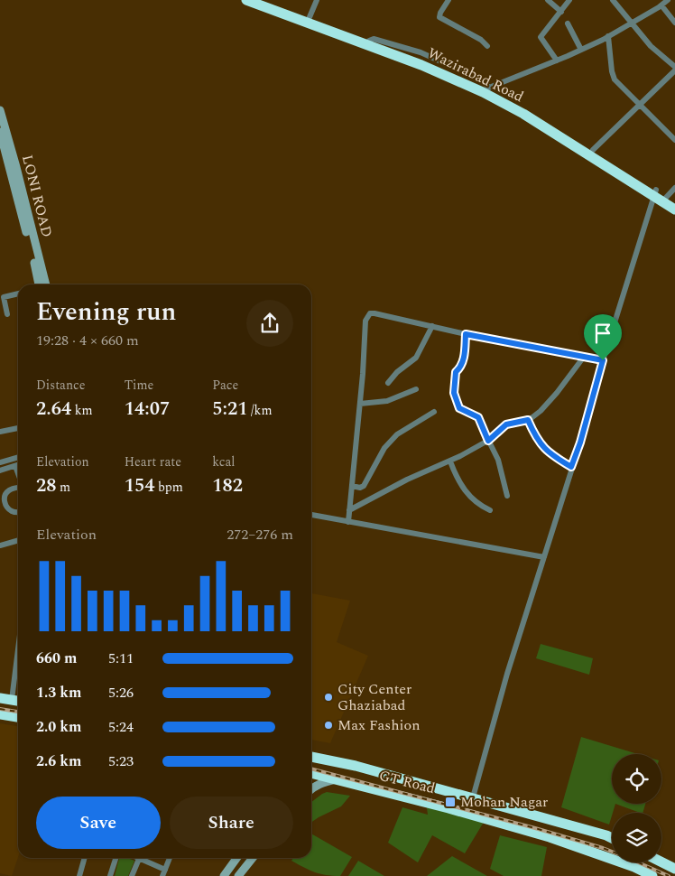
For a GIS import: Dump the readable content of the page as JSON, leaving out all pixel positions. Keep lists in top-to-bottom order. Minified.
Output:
{"streets":{"highway":["Wazirabad Road","GT Road"],"street":["LONI ROAD"]},"places":{"other":["City Center Ghaziabad","Max Fashion"],"transit":["Mohan Nagar"]},"page":{"heading":["Evening run","19:28 · 4 × 660 m"],"stats":[["Distance","2.64 km"],["Time","14:07"],["Pace","5:21 /km"],["Elevation","28 m"],["Heart rate","154 bpm"],["kcal","182"]],"chart":["Elevation","272–276 m"],"list":[{"name":"660 m","note":"5:11"},{"name":"1.3 km","note":"5:26"},{"name":"2.0 km","note":"5:24"},{"name":"2.6 km","note":"5:23"}],"buttons":["Save","Share"]}}
